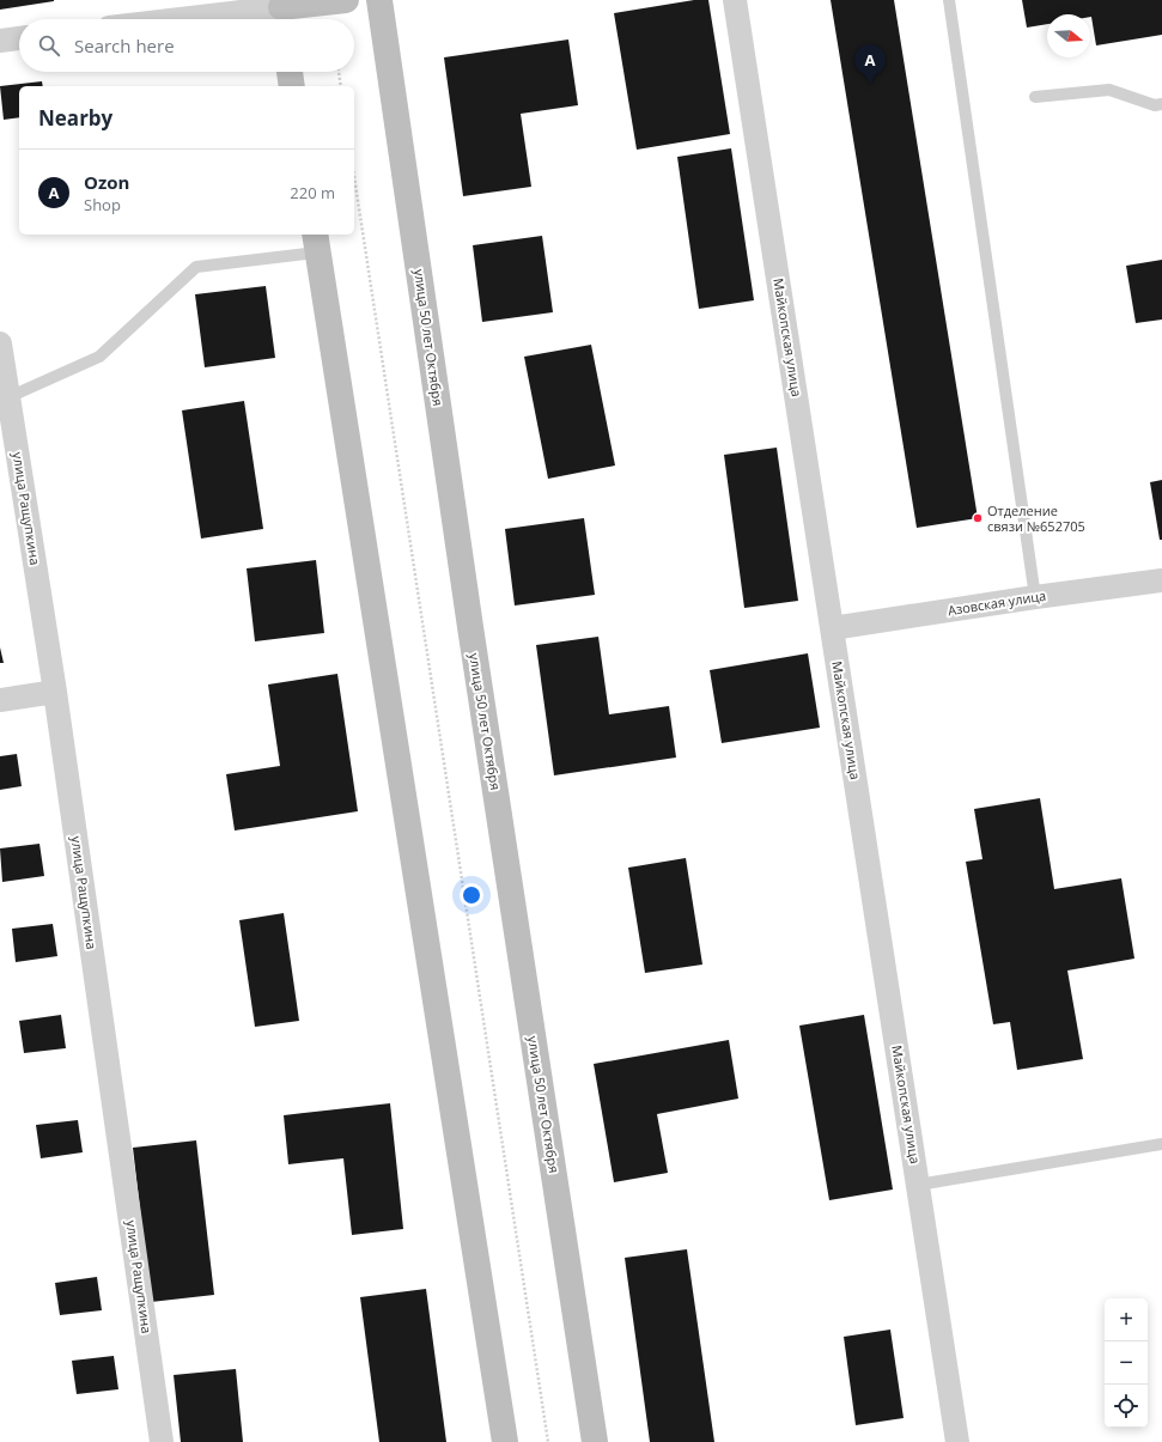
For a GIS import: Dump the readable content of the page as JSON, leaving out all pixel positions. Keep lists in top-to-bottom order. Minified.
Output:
{"streets":{"street":["улица 50 лет Октября","Майкопская улица","улица Ращупкина","Азовская улица"]},"crossings":[["Майкопская улица","Азовская улица"]],"places":["Отделение связи №652705"],"north":"right","page":{"search":"Search here","pins":"A","heading":"Nearby","list":[{"mark":"A","name":"Ozon","note":"Shop","value":"220 m"}],"map_buttons":["+","−"]}}
